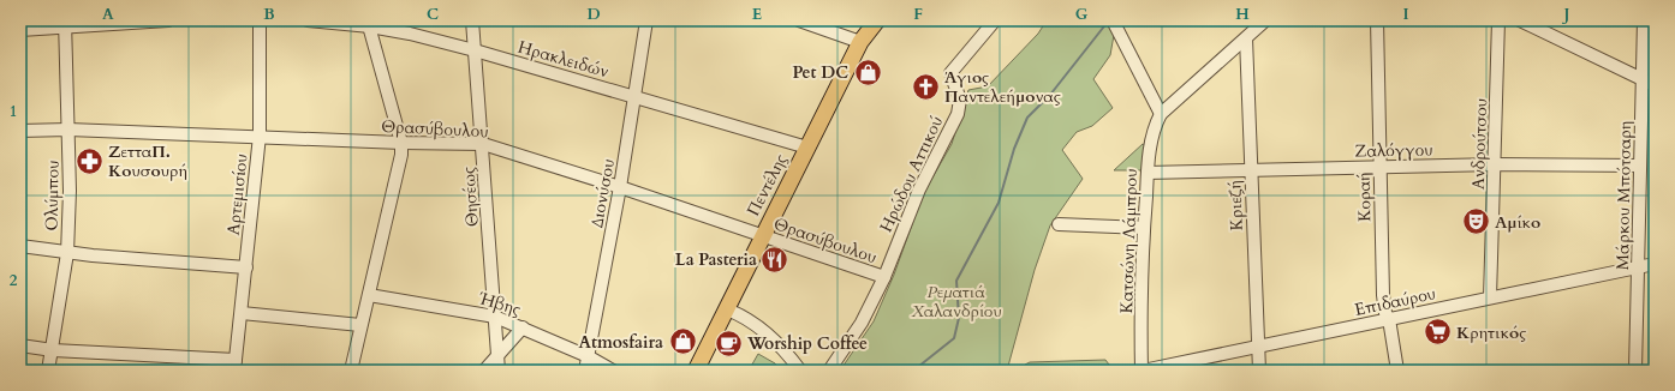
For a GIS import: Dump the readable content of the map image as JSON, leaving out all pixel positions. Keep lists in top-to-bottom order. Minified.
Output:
{"streets":{"main road":["Πεντέλης"],"street":["Ηρακλειδών","Θρασύβουλου","Ανδρούτσου","Ζαλόγγου","Ηρώδου Αττικού","Διονύσου","Αρτεμισίου","Ολύμπου","Μάρκου Μπότσαρη","Θησέως","Κοραή","Κριεζή","Κατσώνη Λάμπρου","Επιδαύρου","Ήβης"]},"crossings":[["Ηρακλειδών","Πεντέλης"],["Ηρακλειδών","Διονύσου"],["Ηρακλειδών","Θησέως"],["Θρασύβουλου","Ηρώδου Αττικού"],["Θρασύβουλου","Πεντέλης"],["Θρασύβουλου","Διονύσου"],["Θρασύβουλου","Αρτεμισίου"],["Θρασύβουλου","Ολύμπου"],["Θρασύβουλου","Θησέως"],["Ανδρούτσου","Ζαλόγγου"],["Ανδρούτσου","Επιδαύρου"],["Ζαλόγγου","Μάρκου Μπότσαρη"],["Ζαλόγγου","Κοραή"],["Ζαλόγγου","Κριεζή"],["Ζαλόγγου","Κατσώνη Λάμπρου"],["Διονύσου","Ήβης"],["Μάρκου Μπότσαρη","Επιδαύρου"],["Θησέως","Ήβης"],["Κοραή","Επιδαύρου"],["Κριεζή","Επιδαύρου"],["Κατσώνη Λάμπρου","Επιδαύρου"]],"parks":["Ρεματιά Χαλανδρίου"],"places":{"shop":["Pet DC","Atmosfaira"],"church":["Άγιος Παντελεήμονας"],"pharmacy":["ΖετταΠ. Κουσουρή"],"theatre":["Αμίκο"],"restaurant":["La Pasteria"],"supermarket":["Κρητικός"],"cafe":["Worship Coffee"]},"grid":{"columns":["A","B","C","D","E","F","G","H","I","J"],"rows":["1","2"]}}
